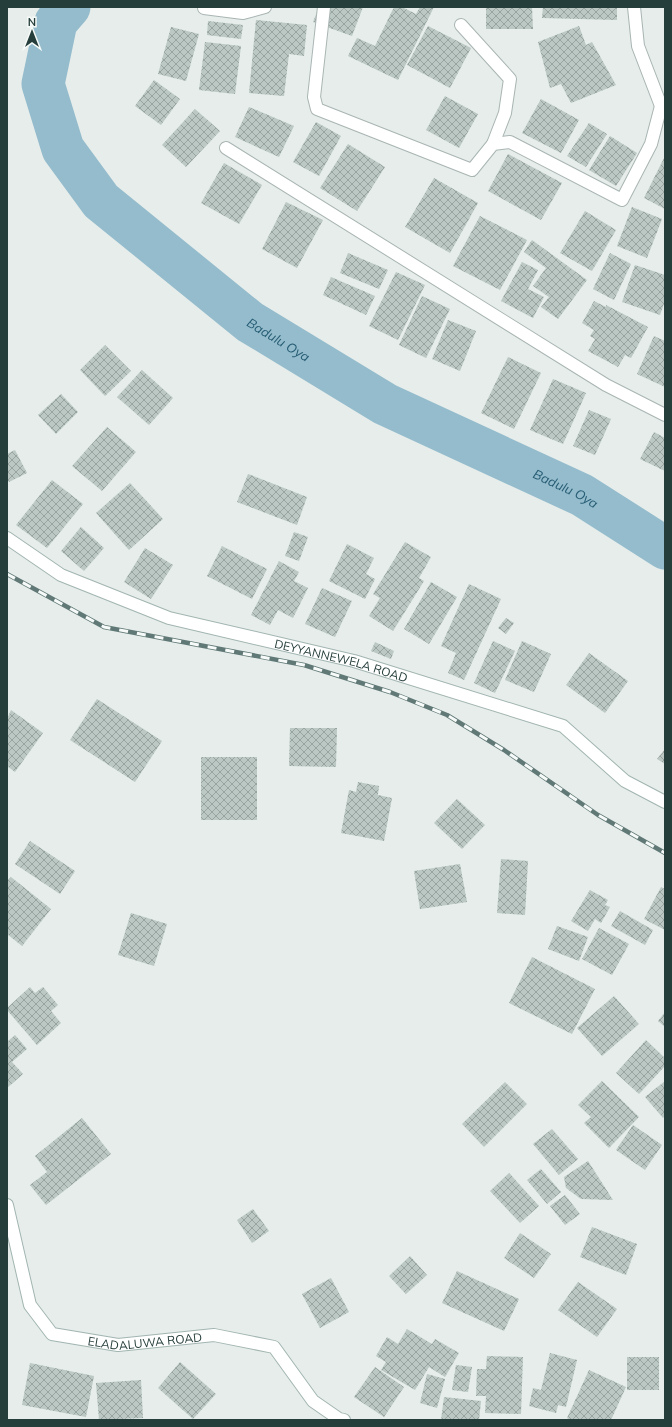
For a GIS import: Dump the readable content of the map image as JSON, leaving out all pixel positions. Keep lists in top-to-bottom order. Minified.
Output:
{"streets":{"street":["DEYYANNEWELA ROAD","ELADALUWA ROAD"]},"water":["Badulu Oya"],"north":"top"}
